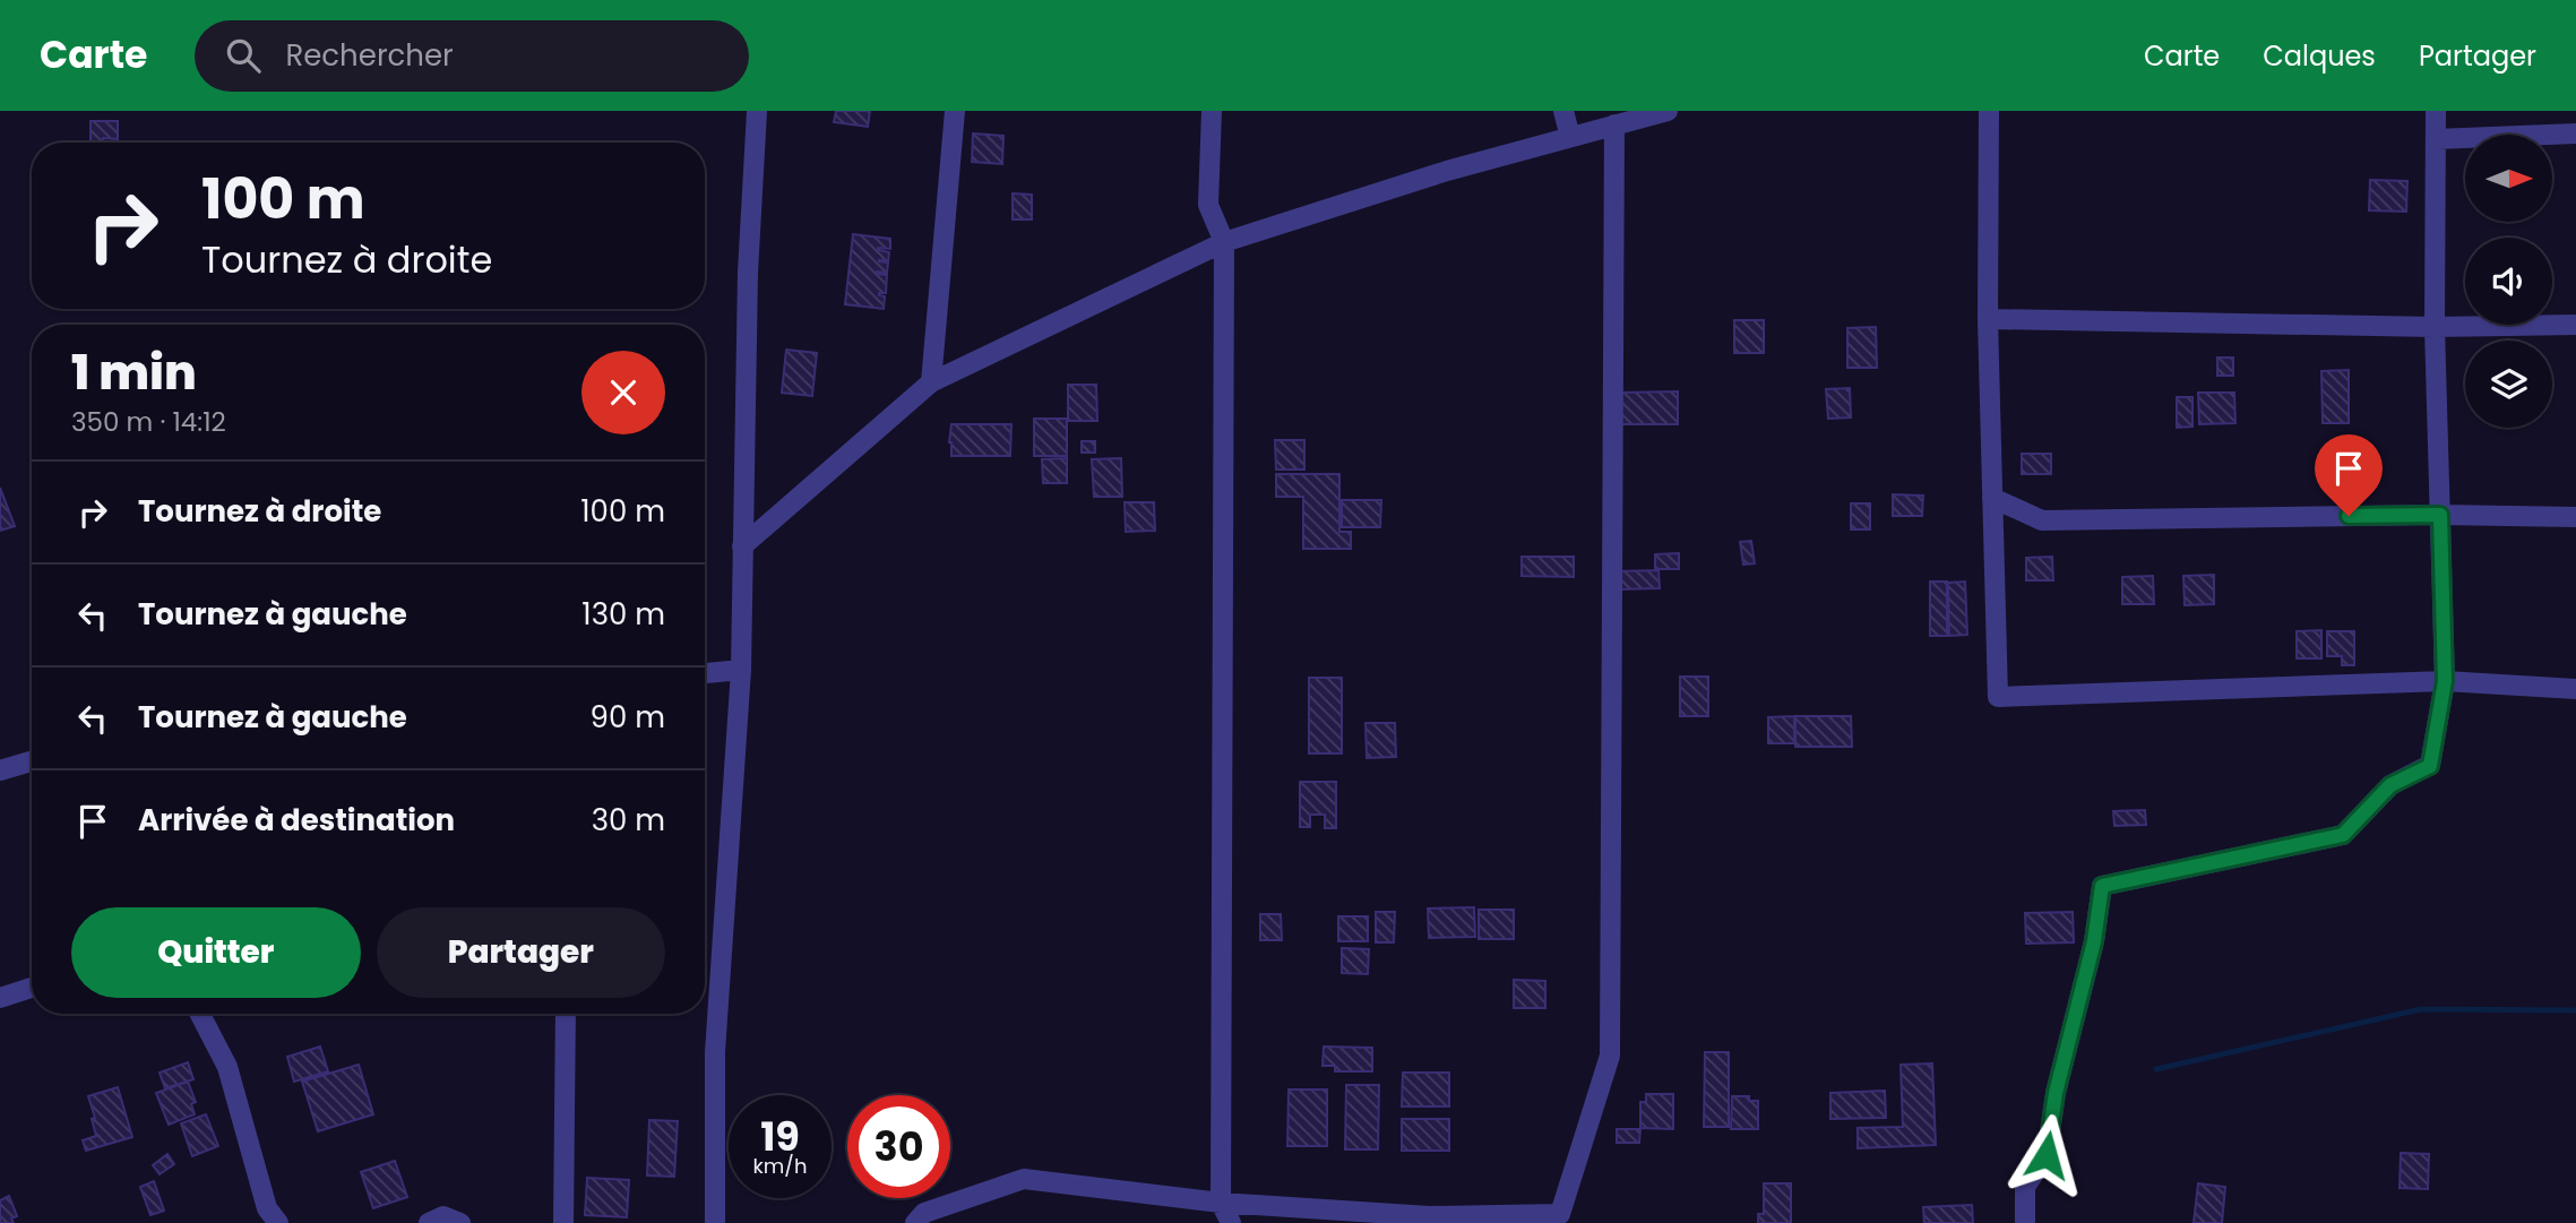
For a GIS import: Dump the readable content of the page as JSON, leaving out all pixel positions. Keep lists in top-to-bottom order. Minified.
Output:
{"north":"right","page":{"header":"Carte","search":"Rechercher","nav":["Carte","Calques","Partager"],"turn":["100 m","Tournez à droite"],"heading":["1 min","350 m · 14:12"],"list":[{"name":"Tournez à droite","value":"100 m"},{"name":"Tournez à gauche","value":"130 m"},{"name":"Tournez à gauche","value":"90 m"},{"name":"Arrivée à destination","value":"30 m"}],"buttons":["Quitter","Partager"],"speed":"19 km/h","limit":"30"}}
